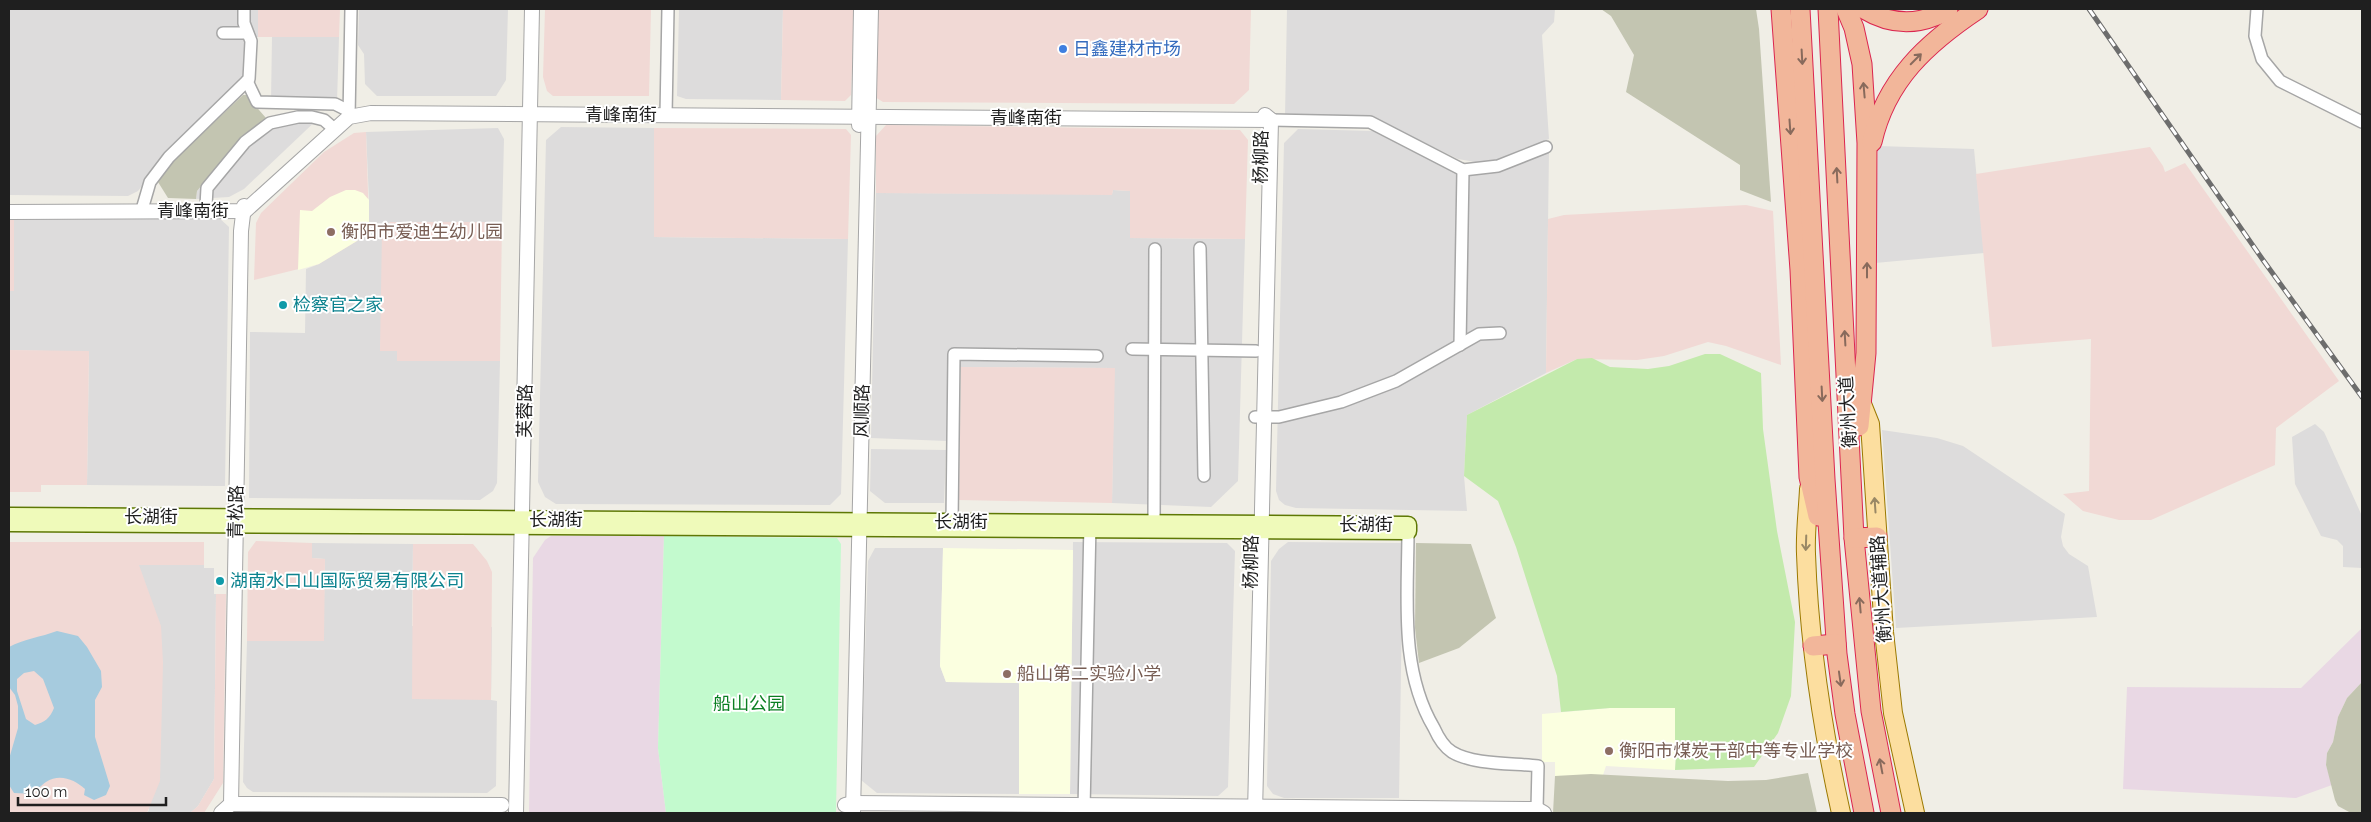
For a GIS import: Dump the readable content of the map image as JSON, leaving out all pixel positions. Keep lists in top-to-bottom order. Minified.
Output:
{"streets":{"highway":["衡州大道"],"main road":["长湖街","衡州大道辅路"],"street":["青峰南街","杨柳路","芙蓉路","风顺路","青松路"]},"crossings":[["青峰南街","杨柳路"],["青峰南街","芙蓉路"],["青峰南街","风顺路"],["青峰南街","青松路"],["杨柳路","长湖街"],["芙蓉路","长湖街"],["风顺路","长湖街"],["衡州大道","衡州大道辅路"],["青松路","长湖街"]],"parks":["船山公园"],"places":["日鑫建材市场","衡阳市爱迪生幼儿园","检察官之家","湖南水口山国际贸易有限公司","船山第二实验小学","衡阳市煤炭干部中等专业学校"],"scale_bar":"100 m"}
